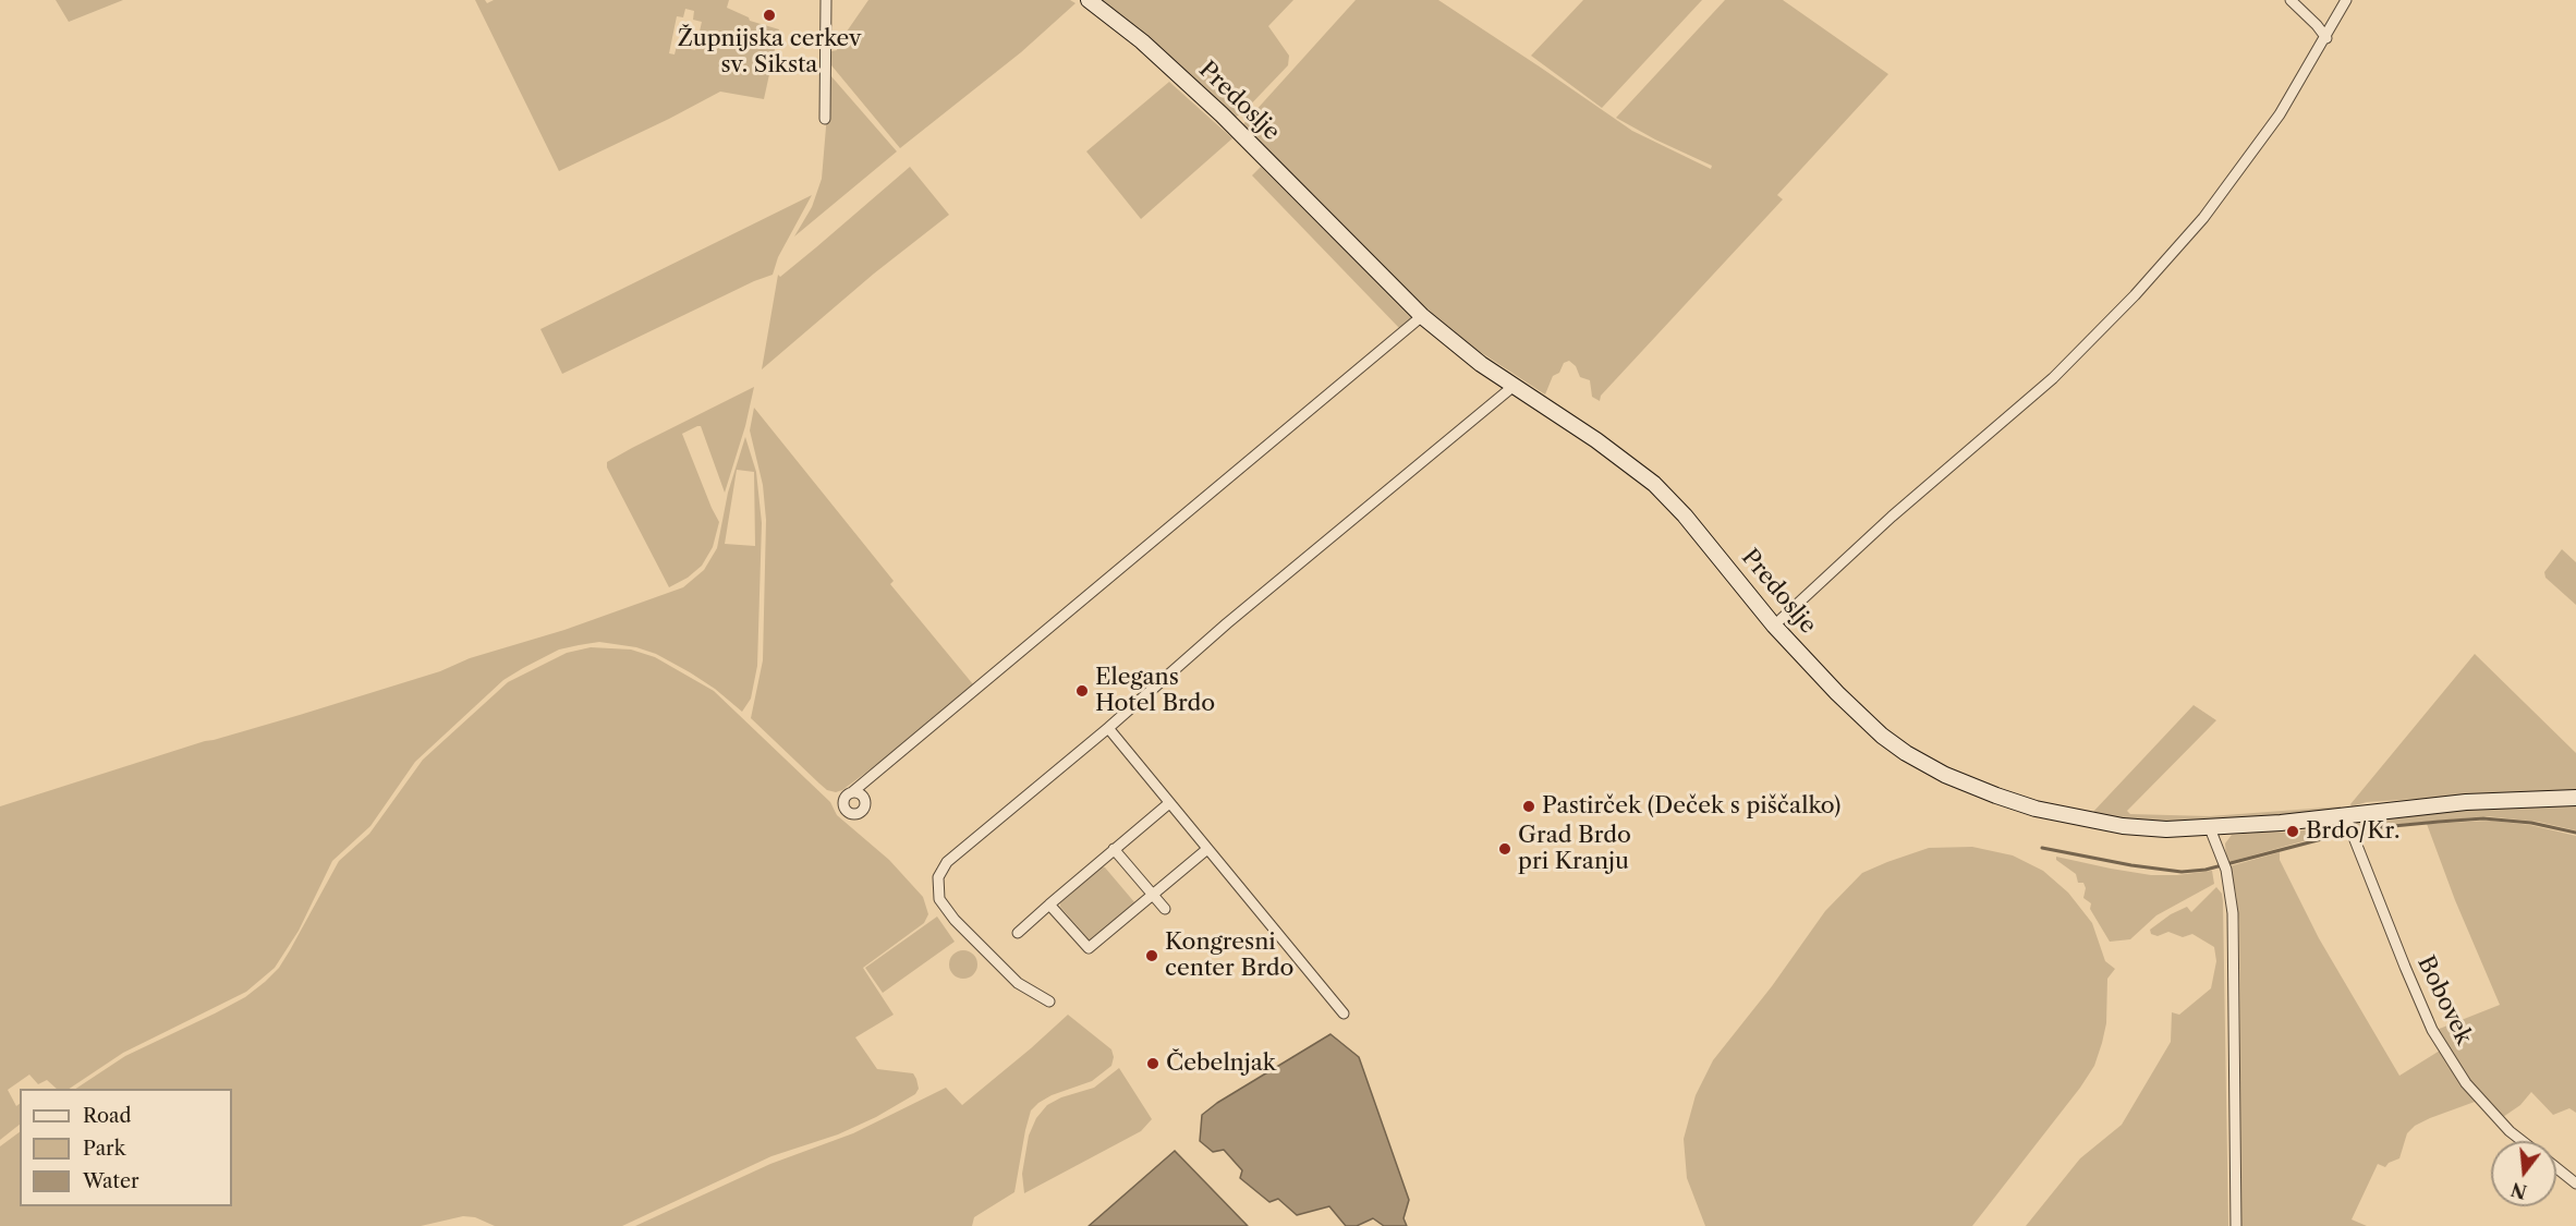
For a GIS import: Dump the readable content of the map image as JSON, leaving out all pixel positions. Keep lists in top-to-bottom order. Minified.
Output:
{"streets":{"street":["Predoslje","Bobovek"]},"crossings":[["Predoslje","Bobovek"]],"places":["Župnijska cerkev sv. Siksta","Elegans Hotel Brdo","Pastirček (Deček s piščalko)","Brdo/Kr.","Grad Brdo pri Kranju","Kongresni center Brdo","Čebelnjak"],"legend":["Road","Park","Water"],"north":"bottom"}
